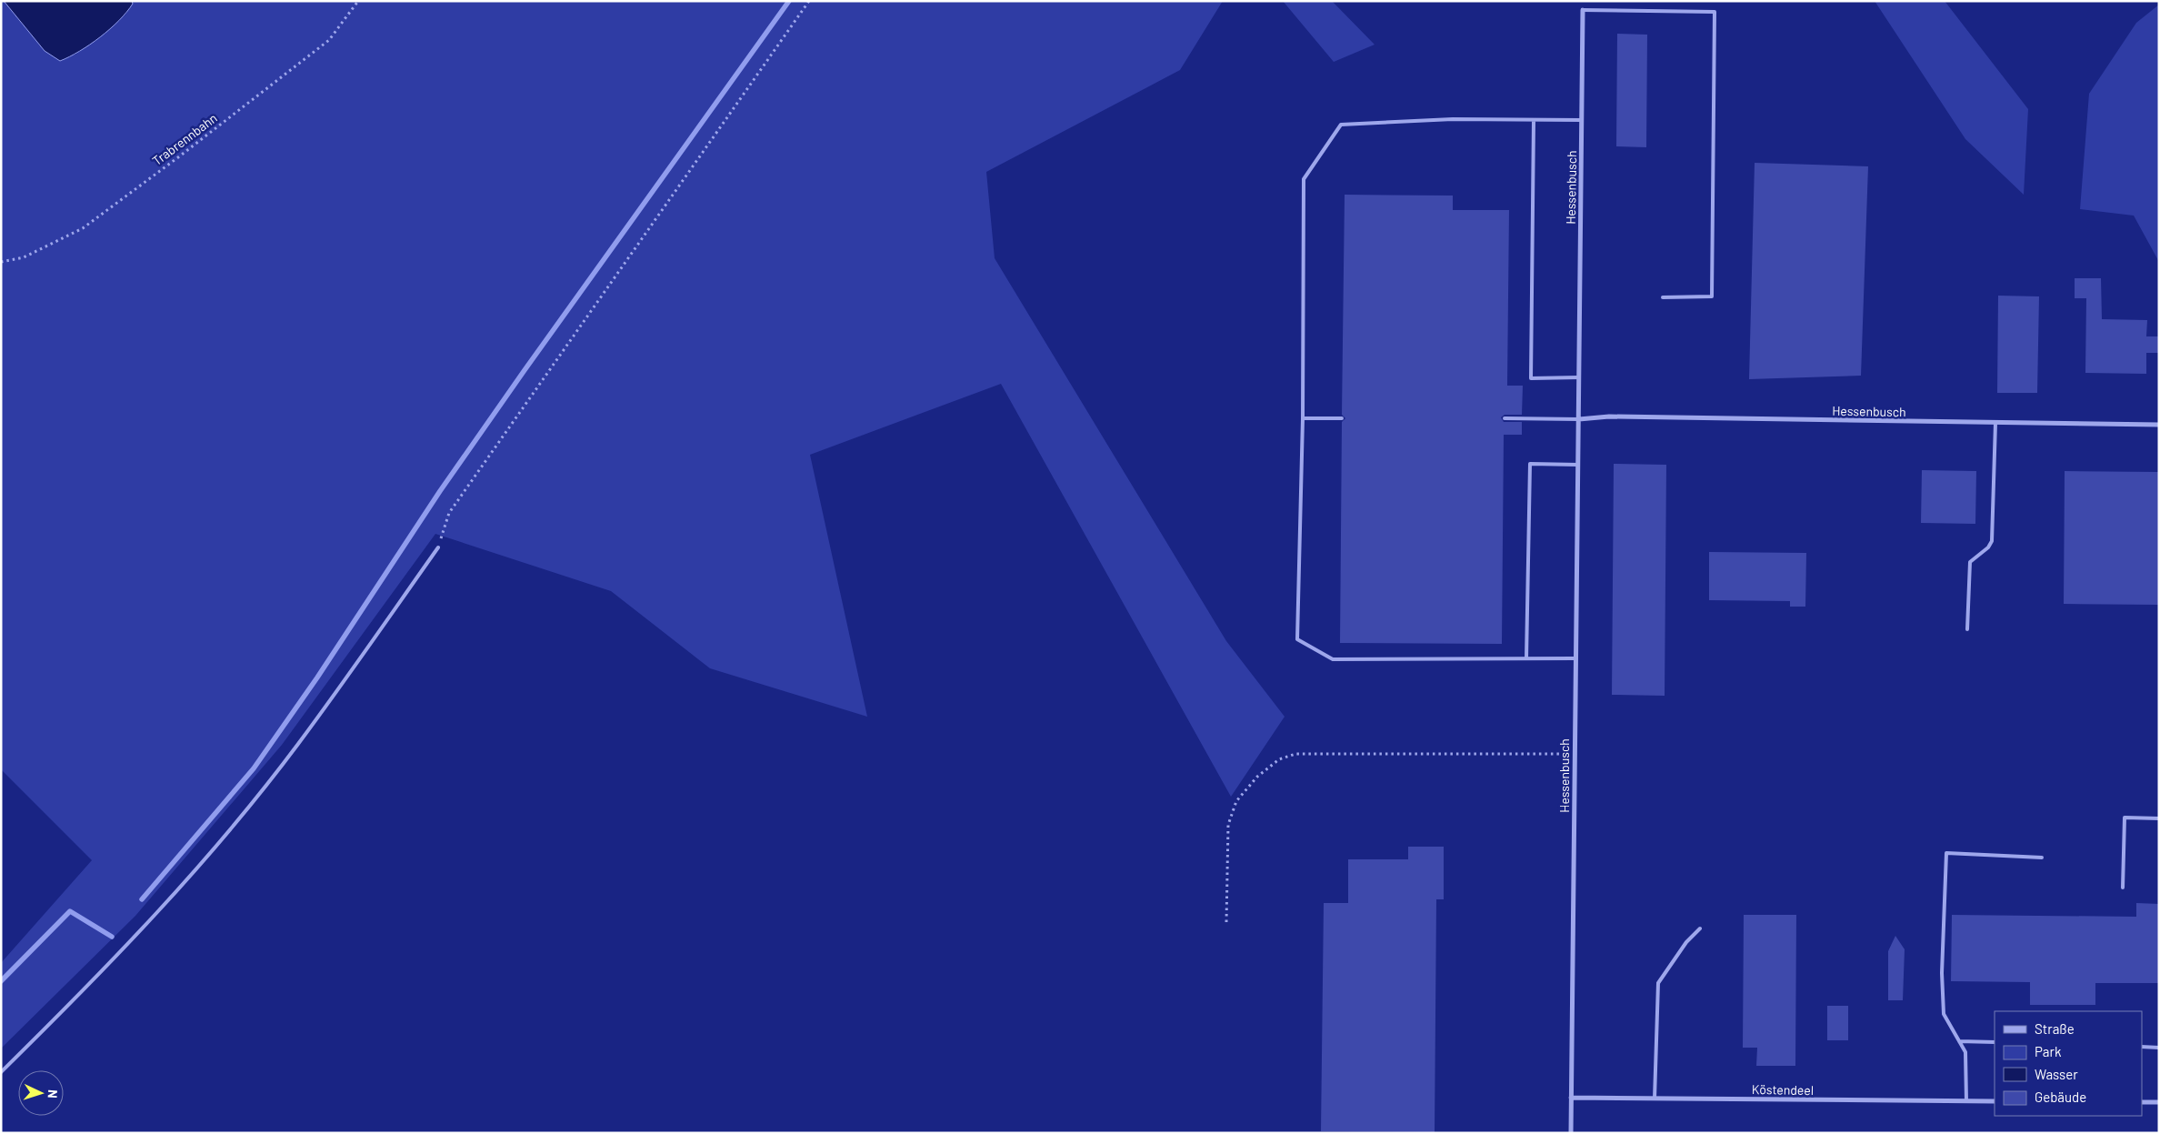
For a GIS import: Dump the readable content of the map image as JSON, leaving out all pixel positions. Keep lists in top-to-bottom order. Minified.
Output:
{"streets":{"street":["Hessenbusch","Köstendeel"],"path":["Trabrennbahn"]},"crossings":[["Hessenbusch","Köstendeel"]],"legend":["Straße","Park","Wasser","Gebäude"],"north":"right"}
